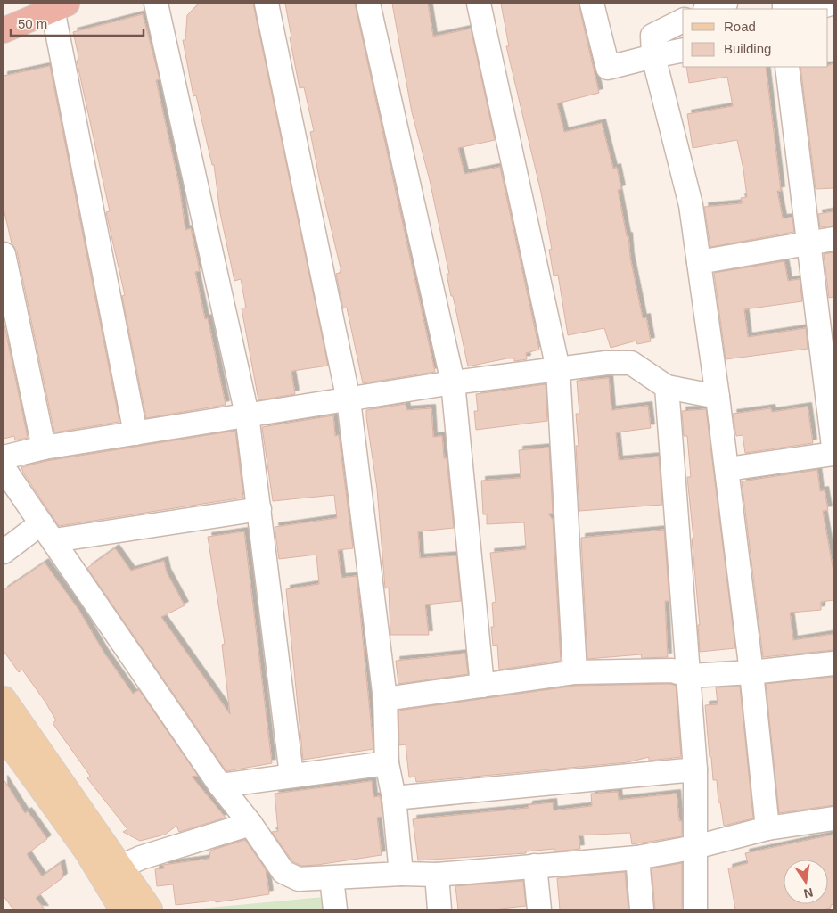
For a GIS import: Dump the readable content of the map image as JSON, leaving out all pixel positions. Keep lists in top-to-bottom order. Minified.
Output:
{"legend":["Road","Building"],"scale_bar":"50 m","north":"bottom"}
